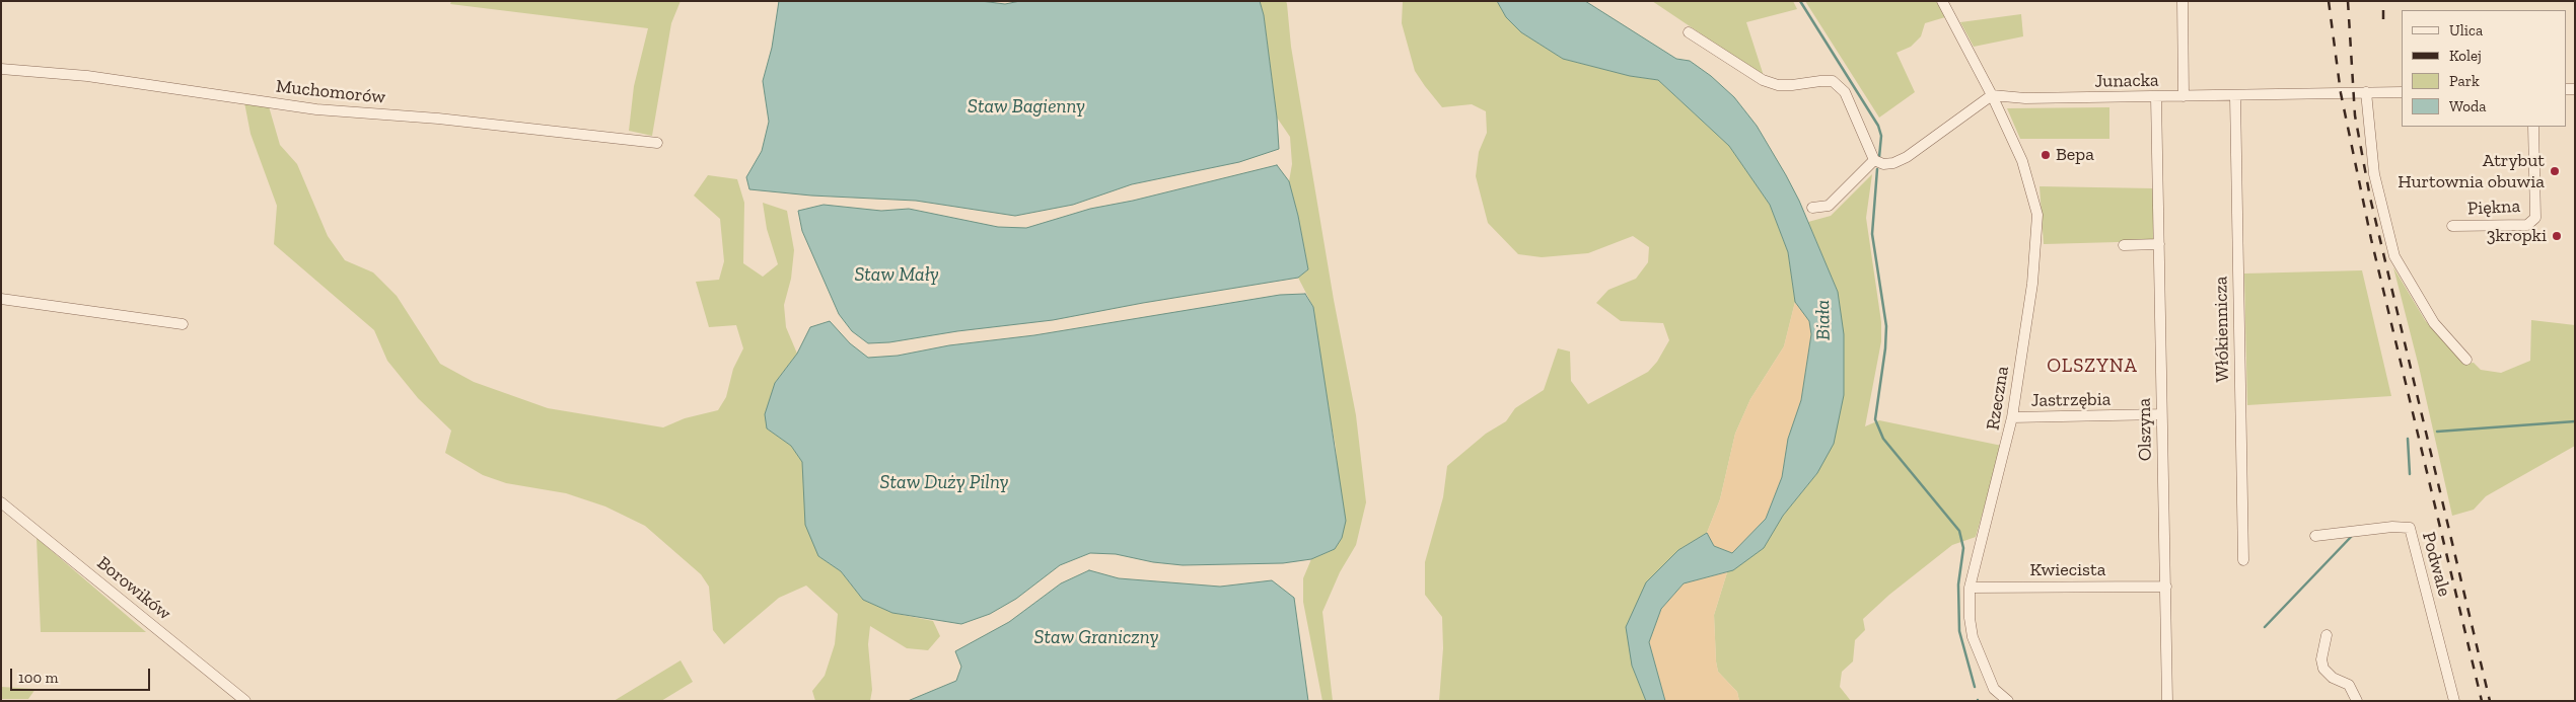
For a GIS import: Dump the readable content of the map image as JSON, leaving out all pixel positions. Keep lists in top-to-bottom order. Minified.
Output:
{"streets":{"street":["Junacka","Muchomorów","Piękna","Włókiennicza","Rzeczna","Jastrzębia","Olszyna","Podwale","Kwiecista","Borowików"]},"crossings":[["Junacka","Włókiennicza"],["Junacka","Rzeczna"],["Junacka","Olszyna"],["Rzeczna","Jastrzębia"],["Rzeczna","Kwiecista"],["Jastrzębia","Olszyna"],["Olszyna","Kwiecista"]],"districts":["OLSZYNA"],"water":["Staw Bagienny","Staw Mały","Biała","Staw Duży Pilny","Staw Graniczny"],"places":["Bepa","Atrybut Hurtownia obuwia","3kropki"],"legend":["Ulica","Kolej","Park","Woda"],"scale_bar":"100 m"}
